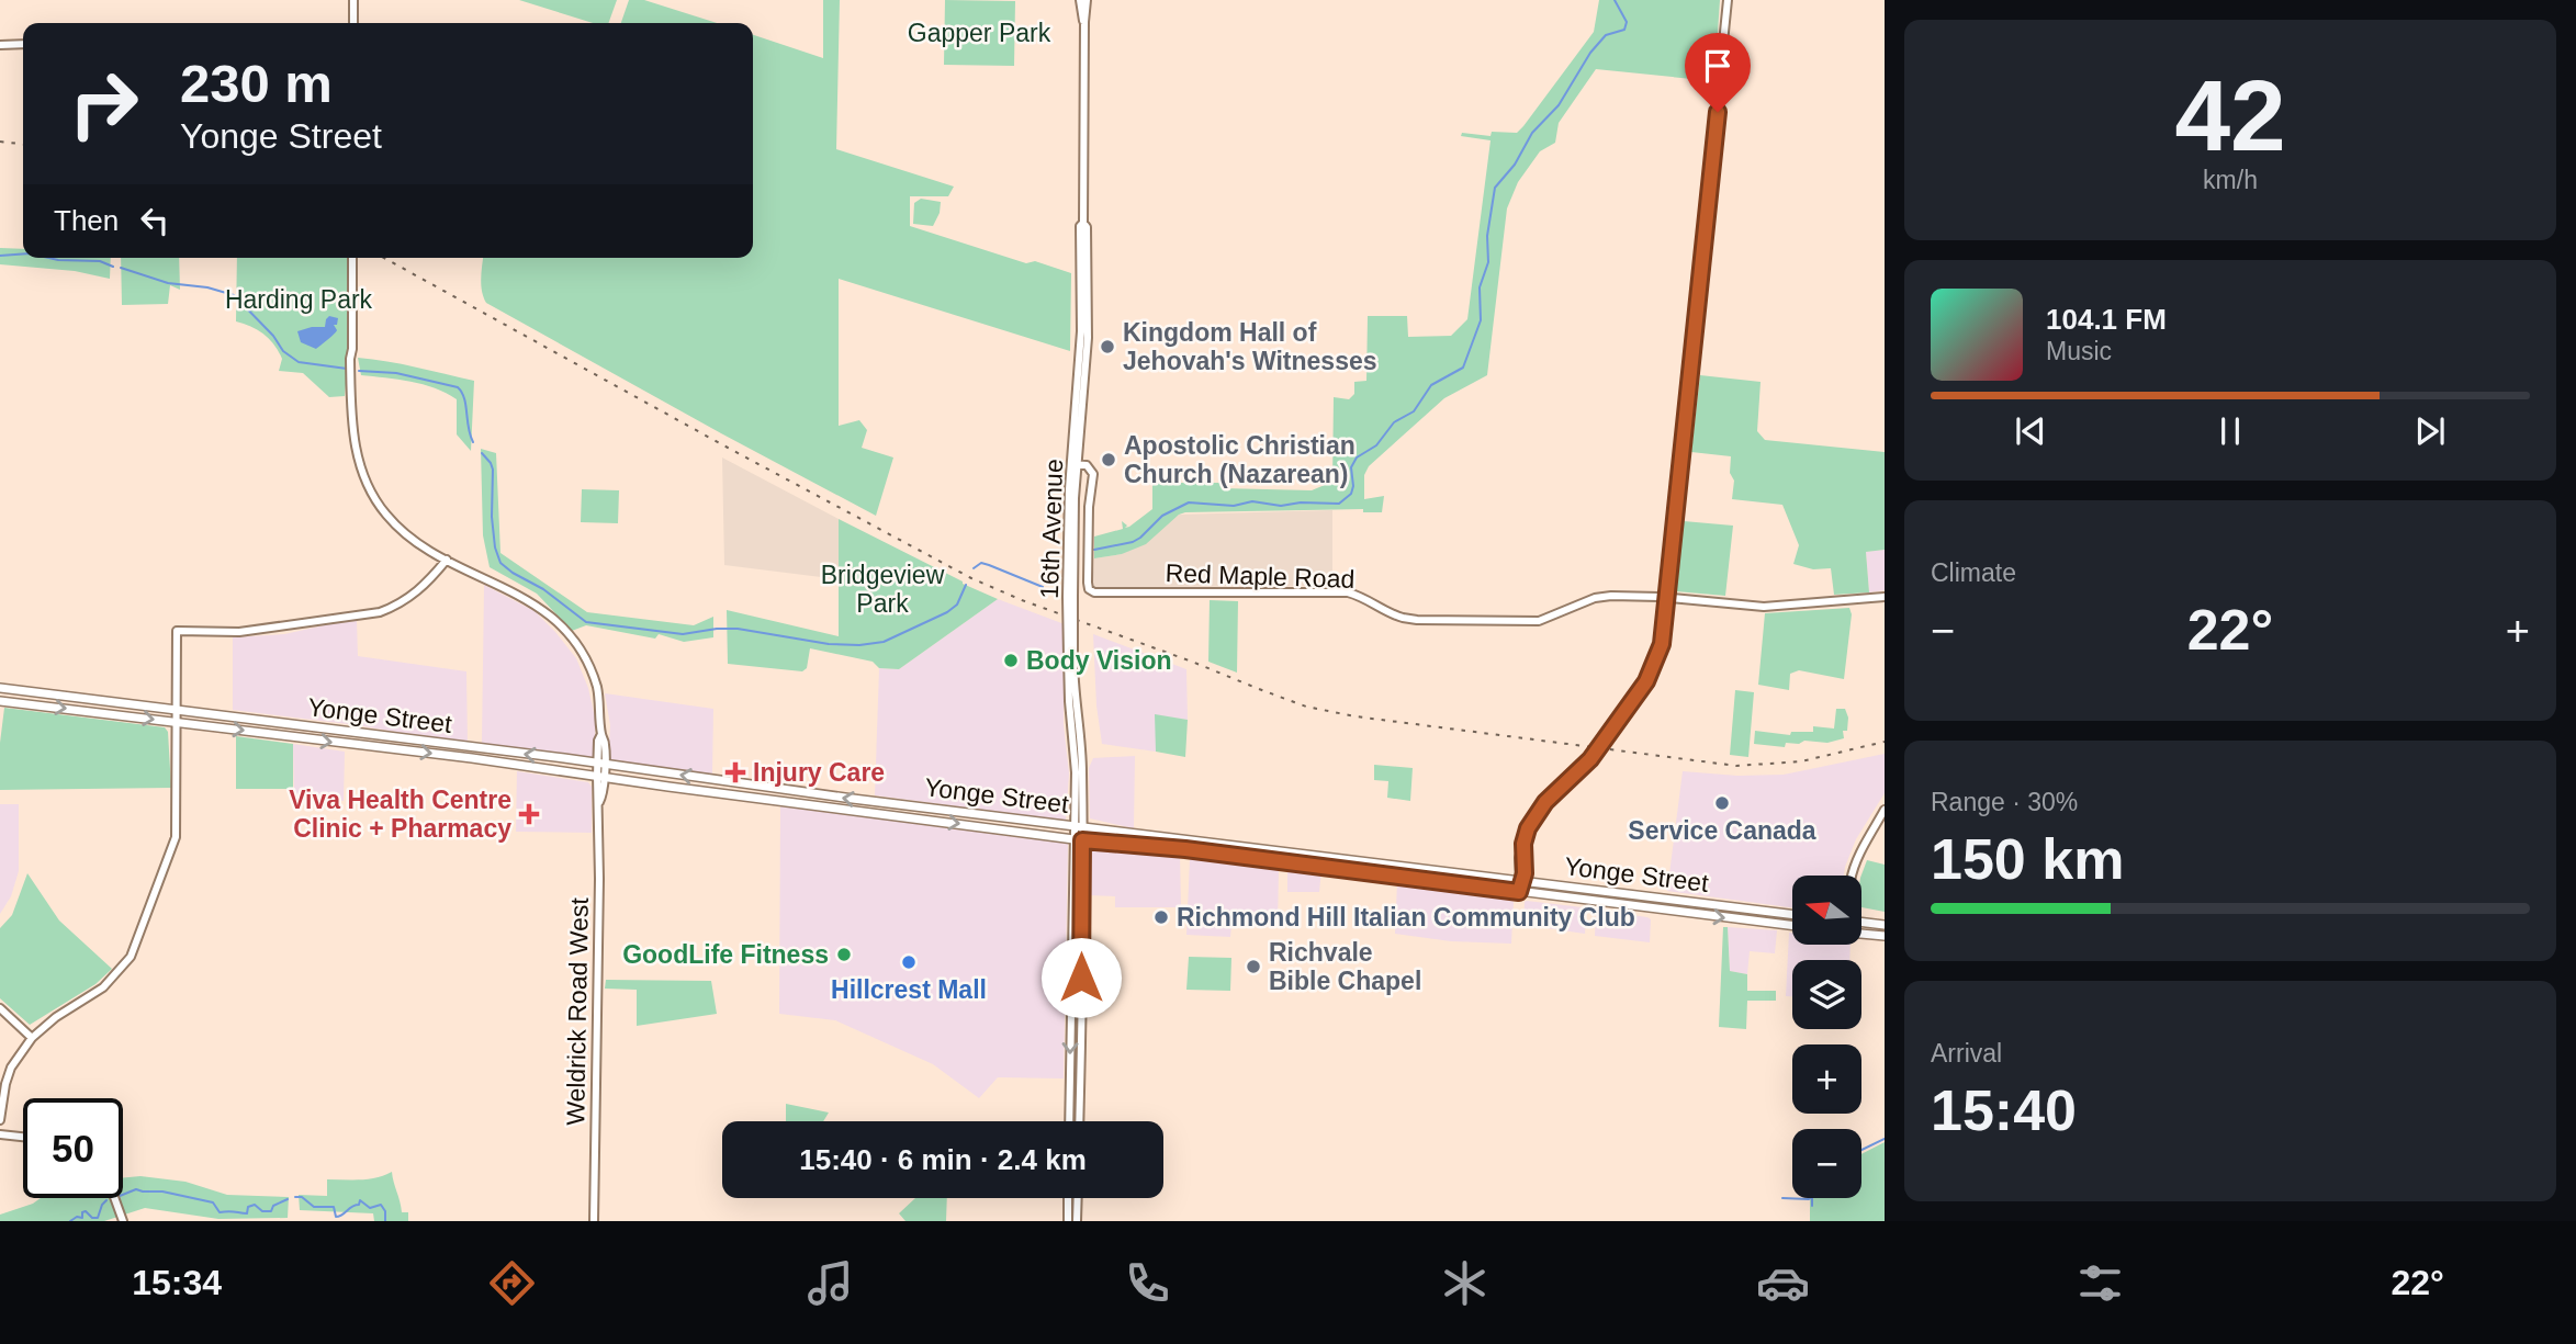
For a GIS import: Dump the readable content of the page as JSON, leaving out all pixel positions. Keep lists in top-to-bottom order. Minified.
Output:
{"streets":{"main road":["Yonge Street"],"street":["16th Avenue","Red Maple Road","Weldrick Road West"]},"crossings":[["16th Avenue","Red Maple Road"],["16th Avenue","Yonge Street"],["Yonge Street","Weldrick Road West"]],"parks":["Gapper Park","Harding Park","Bridgeview Park"],"places":{"other":["Kingdom Hall of Jehovah's Witnesses","Apostolic Christian Church (Nazarean)","Body Vision","Service Canada","Richmond Hill Italian Community Club","GoodLife Fitness","Hillcrest Mall","Richvale Bible Chapel"],"health":["Injury Care","Viva Health Centre Clinic + Pharmacy"]},"north":"left","page":{"tile":[["42","km/h"],"Climate",["Range · 30%","150 km"],["Arrival","15:40"]],"turn":["230 m","Yonge Street"],"then":"Then","song":["104.1 FM","Music"],"heat":["−","22°","+"],"map_buttons":["+","−"],"limit":"50","trip":"15:40 · 6 min · 2.4 km","tabs":["15:34","22°"]}}
